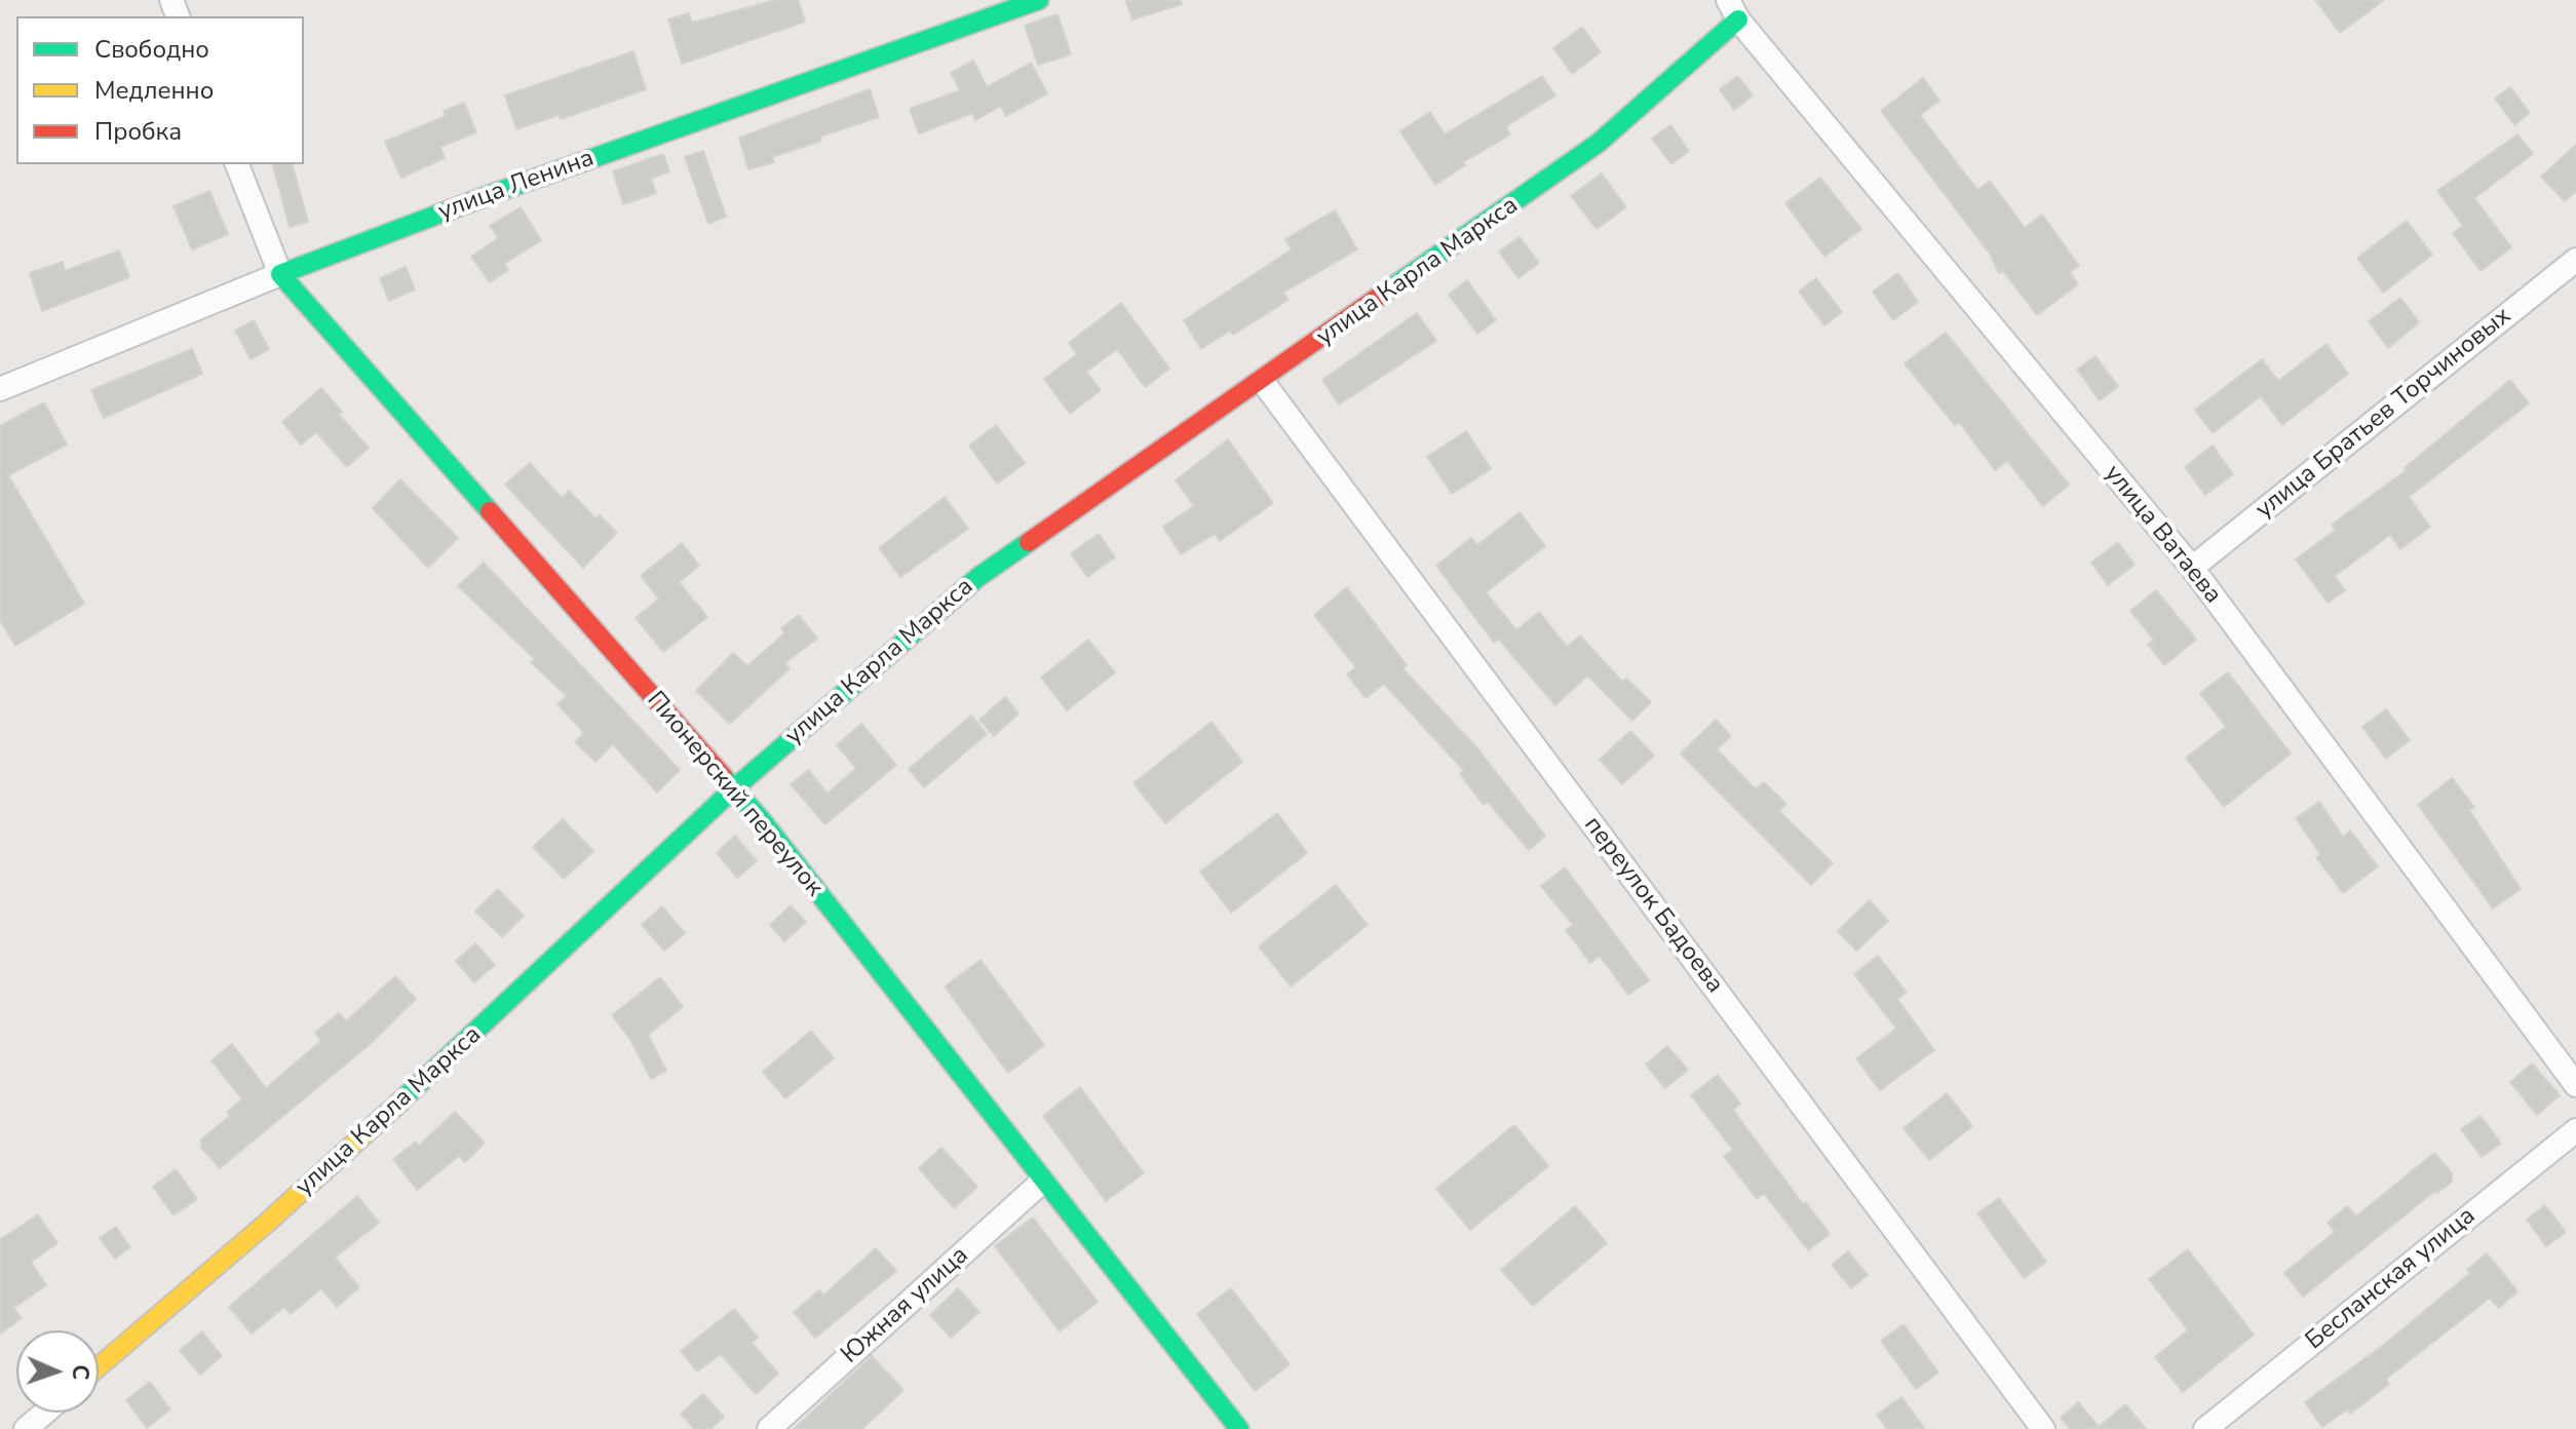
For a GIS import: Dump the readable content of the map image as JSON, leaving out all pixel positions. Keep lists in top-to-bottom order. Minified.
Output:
{"streets":{"street":["улица Ленина","улица Карла Маркса","улица Братьев Торчиновых","улица Ватаева","Пионерский переулок","переулок Бадоева","Бесланская улица","Южная улица"]},"crossings":[["улица Ленина","Пионерский переулок"],["улица Карла Маркса","улица Ватаева"],["улица Карла Маркса","Пионерский переулок"],["улица Карла Маркса","переулок Бадоева"],["улица Братьев Торчиновых","улица Ватаева"],["Пионерский переулок","Южная улица"]],"legend":["Свободно","Медленно","Пробка"],"north":"right"}
